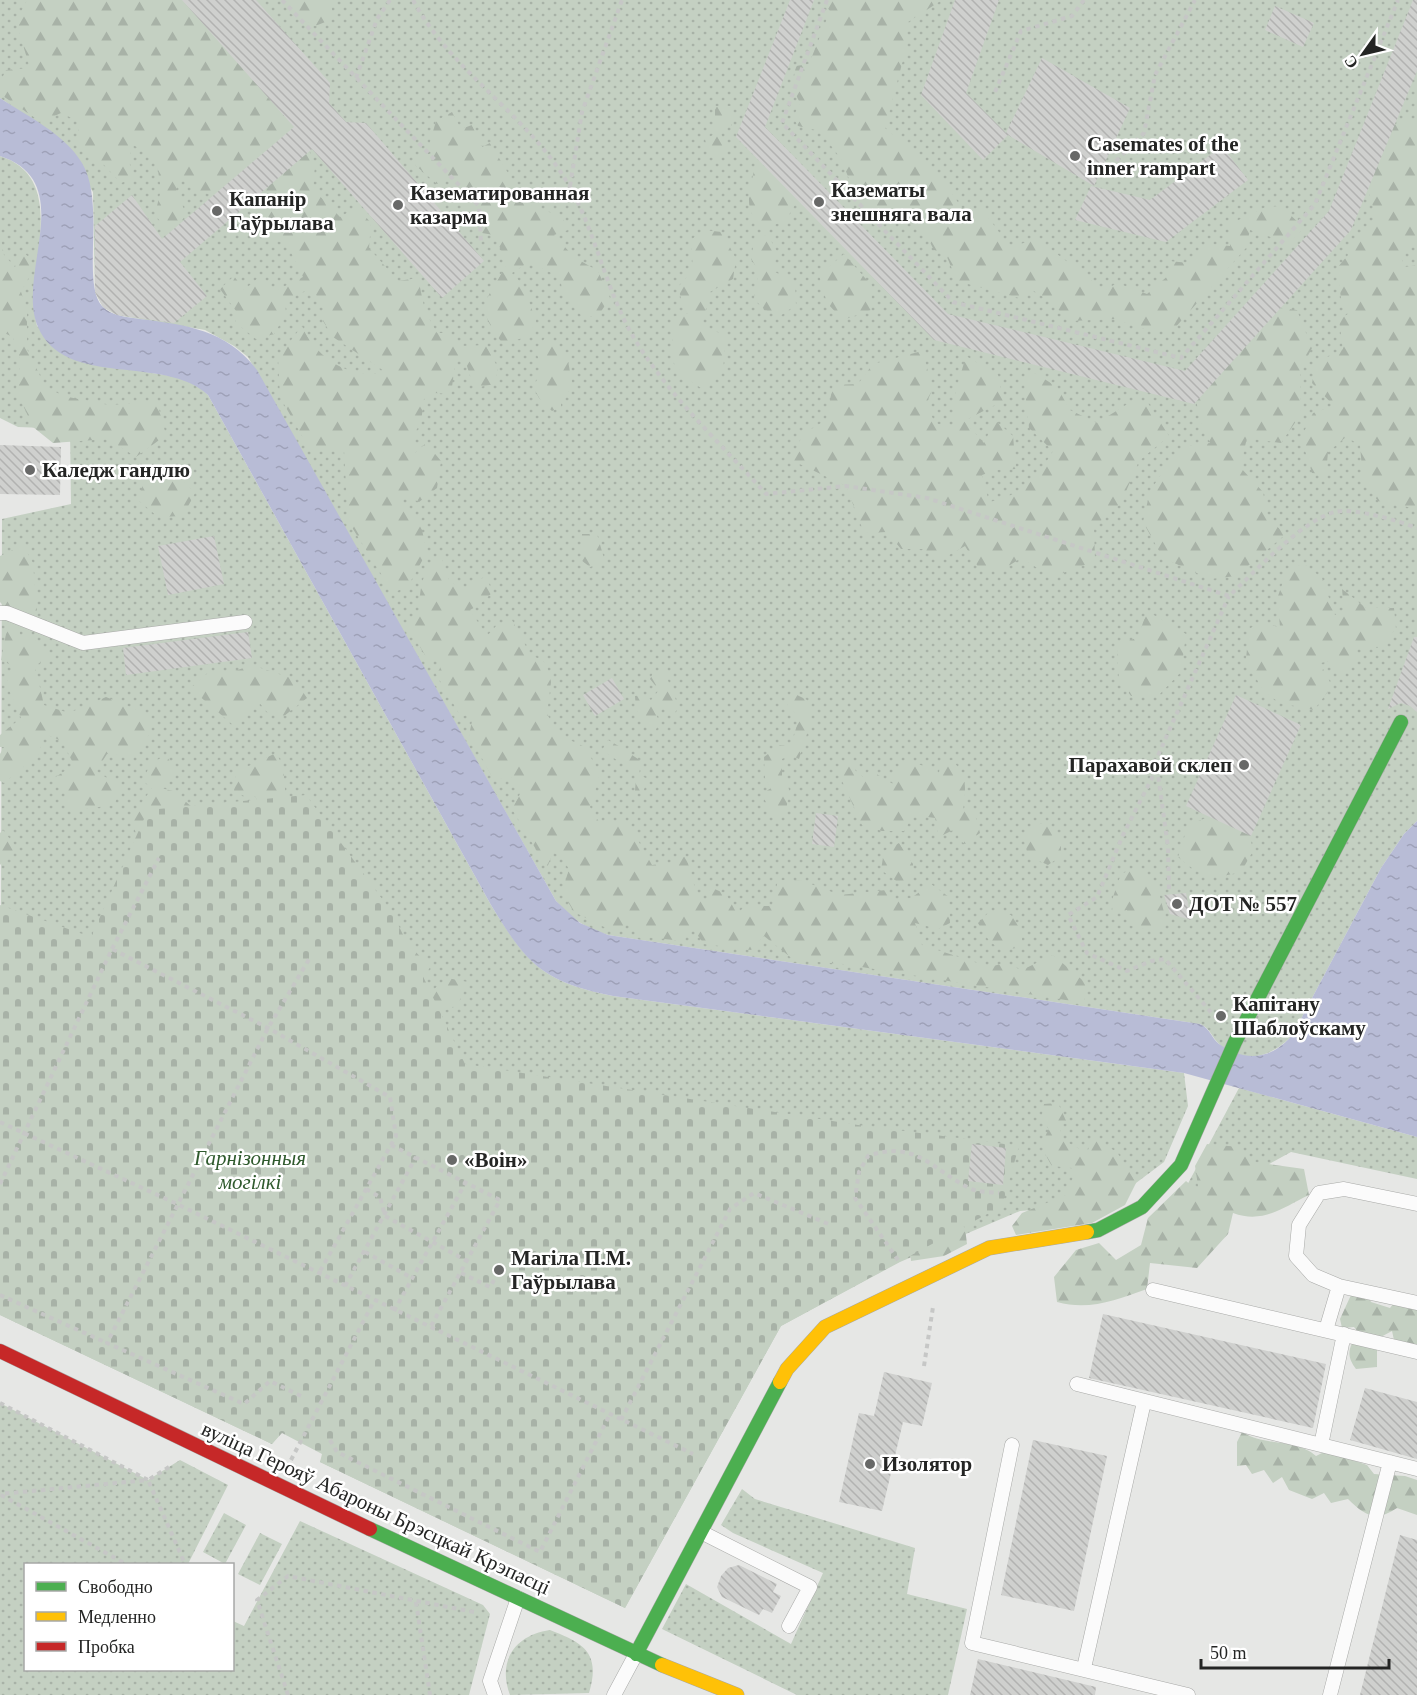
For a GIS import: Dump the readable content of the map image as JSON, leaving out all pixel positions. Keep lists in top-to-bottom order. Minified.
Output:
{"streets":{"street":["вуліца Герояў Абароны Брэсцкай Крэпасці"]},"parks":["Гарнізонныя могілкі"],"places":["Casemates of the inner rampart","Казематы знешняга вала","Казематированная казарма","Капанір Гаўрылава","Каледж гандлю","Парахавой склеп","ДОТ № 557","Капітану Шаблоўскаму","«Воін»","Магіла П.М. Гаўрылава","Изолятор"],"legend":["Свободно","Медленно","Пробка"],"scale_bar":"50 m","north":"bottom left"}
